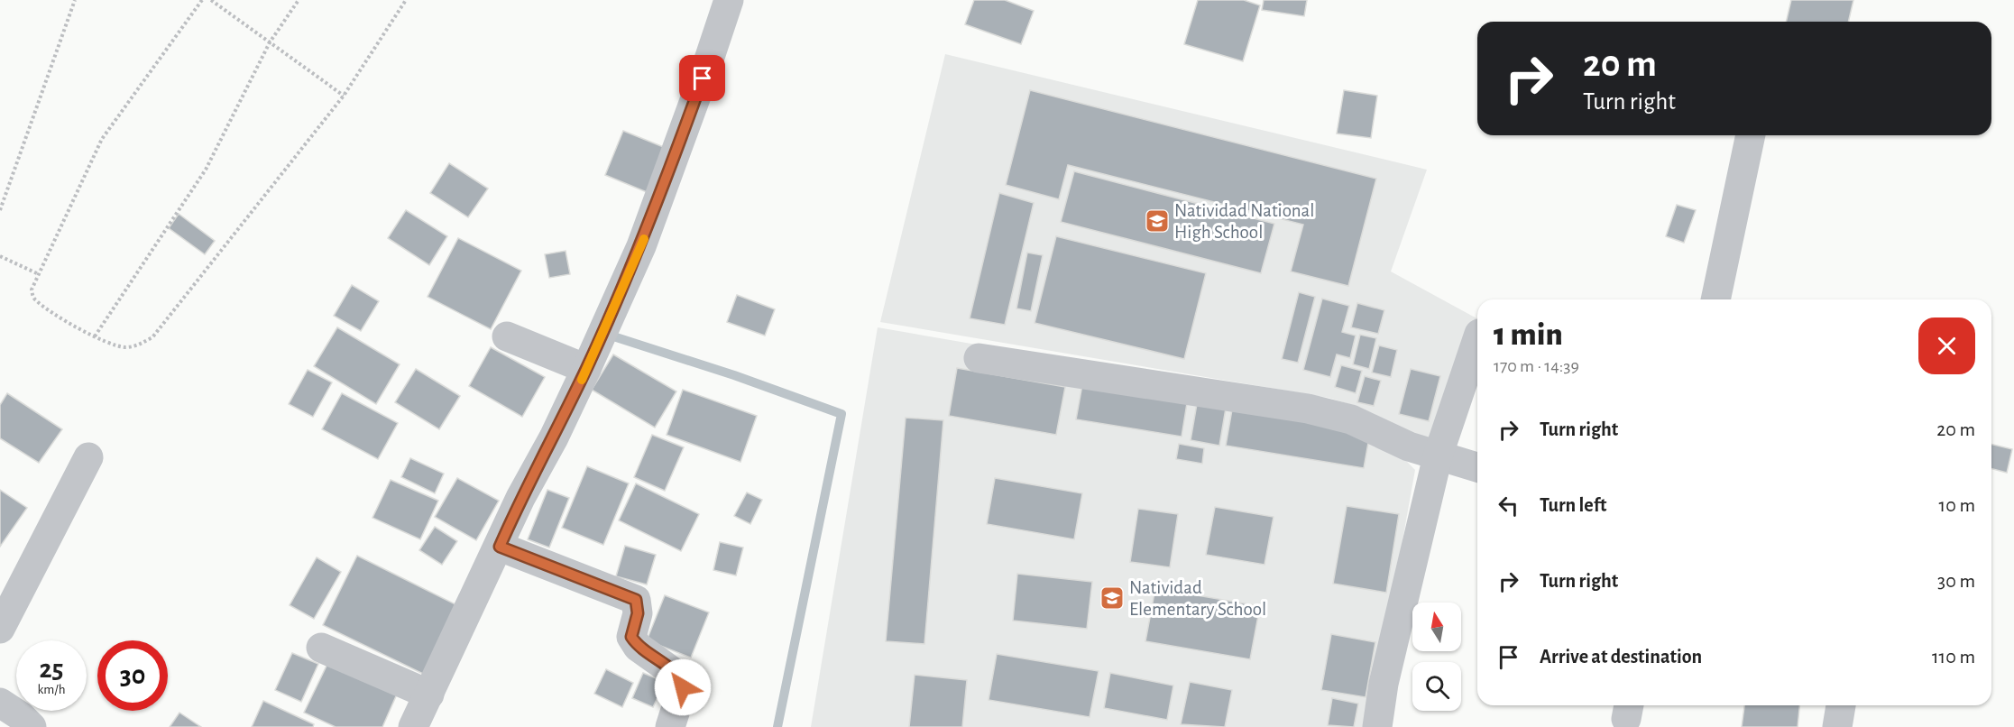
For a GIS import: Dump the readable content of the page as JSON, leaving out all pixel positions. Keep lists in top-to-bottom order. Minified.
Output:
{"places":{"school or university":["Natividad National High School","Natividad Elementary School"]},"north":"top","page":{"turn":["20 m","Turn right"],"heading":["1 min","170 m · 14:39"],"list":[{"name":"Turn right","value":"20 m"},{"name":"Turn left","value":"10 m"},{"name":"Turn right","value":"30 m"},{"name":"Arrive at destination","value":"110 m"}],"speed":"25 km/h","limit":"30"}}
